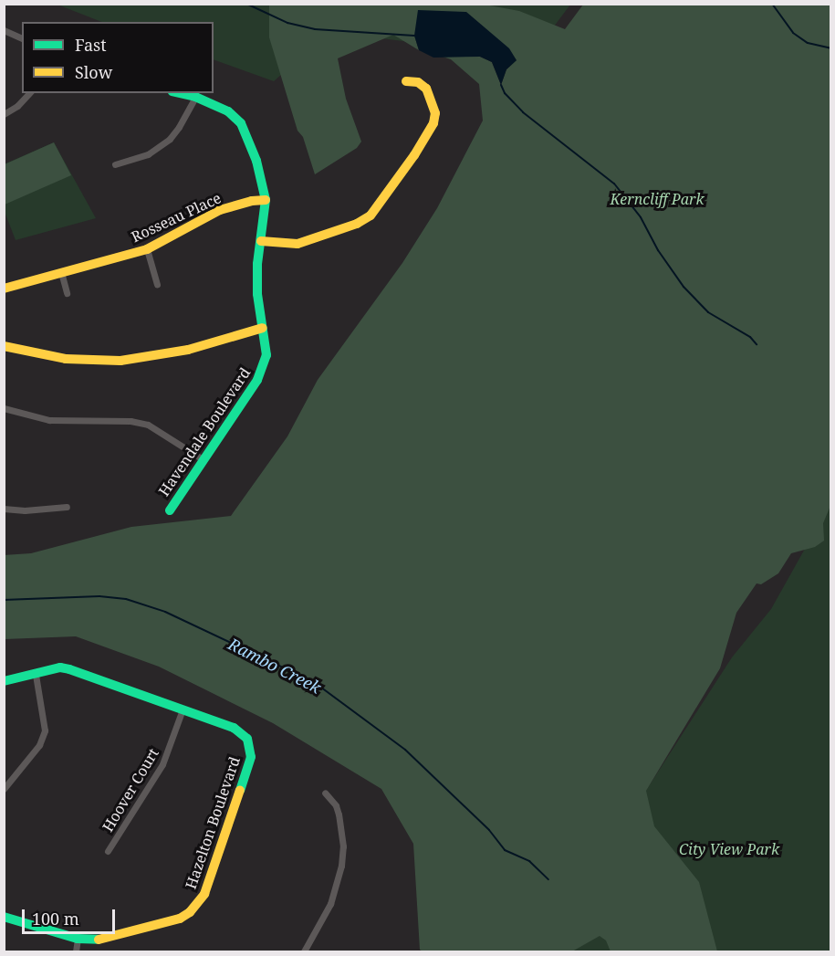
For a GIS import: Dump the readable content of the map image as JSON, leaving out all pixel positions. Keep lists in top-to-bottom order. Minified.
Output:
{"streets":{"street":["Rosseau Place","Havendale Boulevard","Hoover Court","Hazelton Boulevard"]},"crossings":[["Rosseau Place","Havendale Boulevard"],["Hoover Court","Hazelton Boulevard"]],"water":["Rambo Creek"],"parks":["Kerncliff Park","City View Park"],"legend":["Fast","Slow"],"scale_bar":"100 m"}
